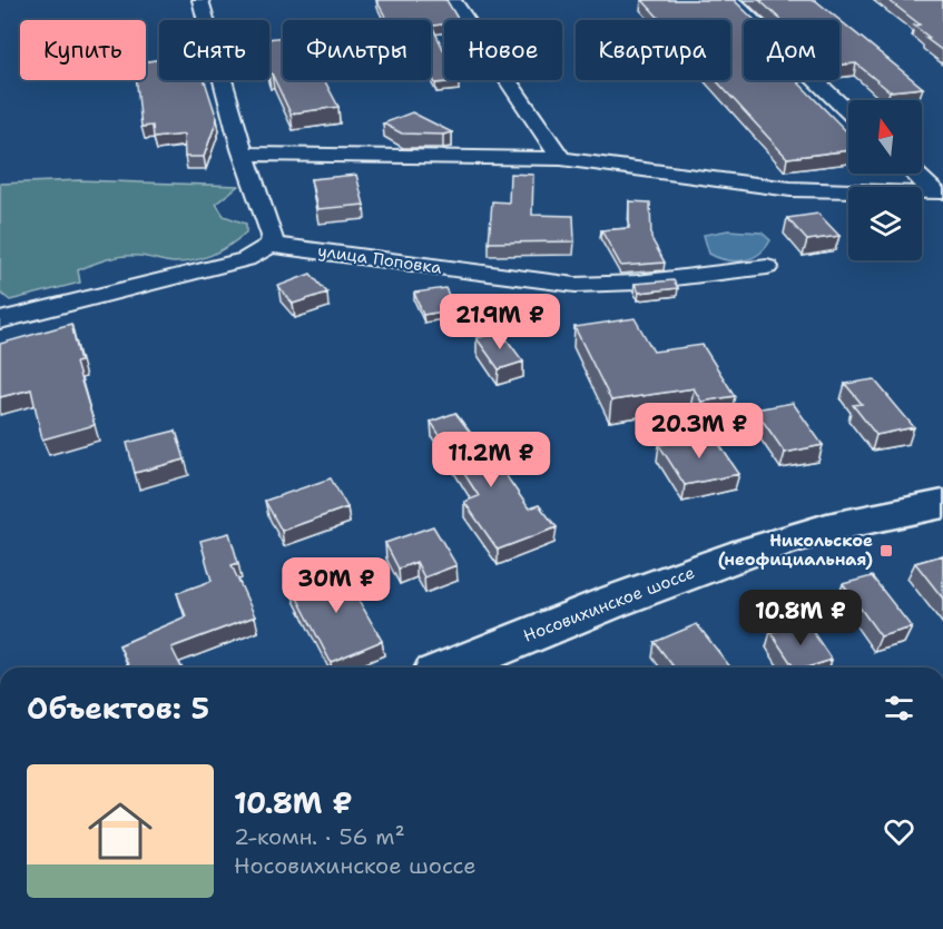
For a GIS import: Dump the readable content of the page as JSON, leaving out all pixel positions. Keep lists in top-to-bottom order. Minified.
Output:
{"streets":{"main road":["Носовихинское шоссе"],"street":["улица Поповка"]},"places":{"transit":["Никольское (неофициальная)"]},"north":"top","page":{"chip":["Купить","Снять","Фильтры","Новое","Квартира","Дом"],"price":["21.9M ₽","20.3M ₽","11.2M ₽","30M ₽","10.8M ₽"],"heading":"Объектов: 5","list":[{"name":"10.8M ₽","note":"2-комн. · 56 m² · Носовихинское шоссе"}]}}
